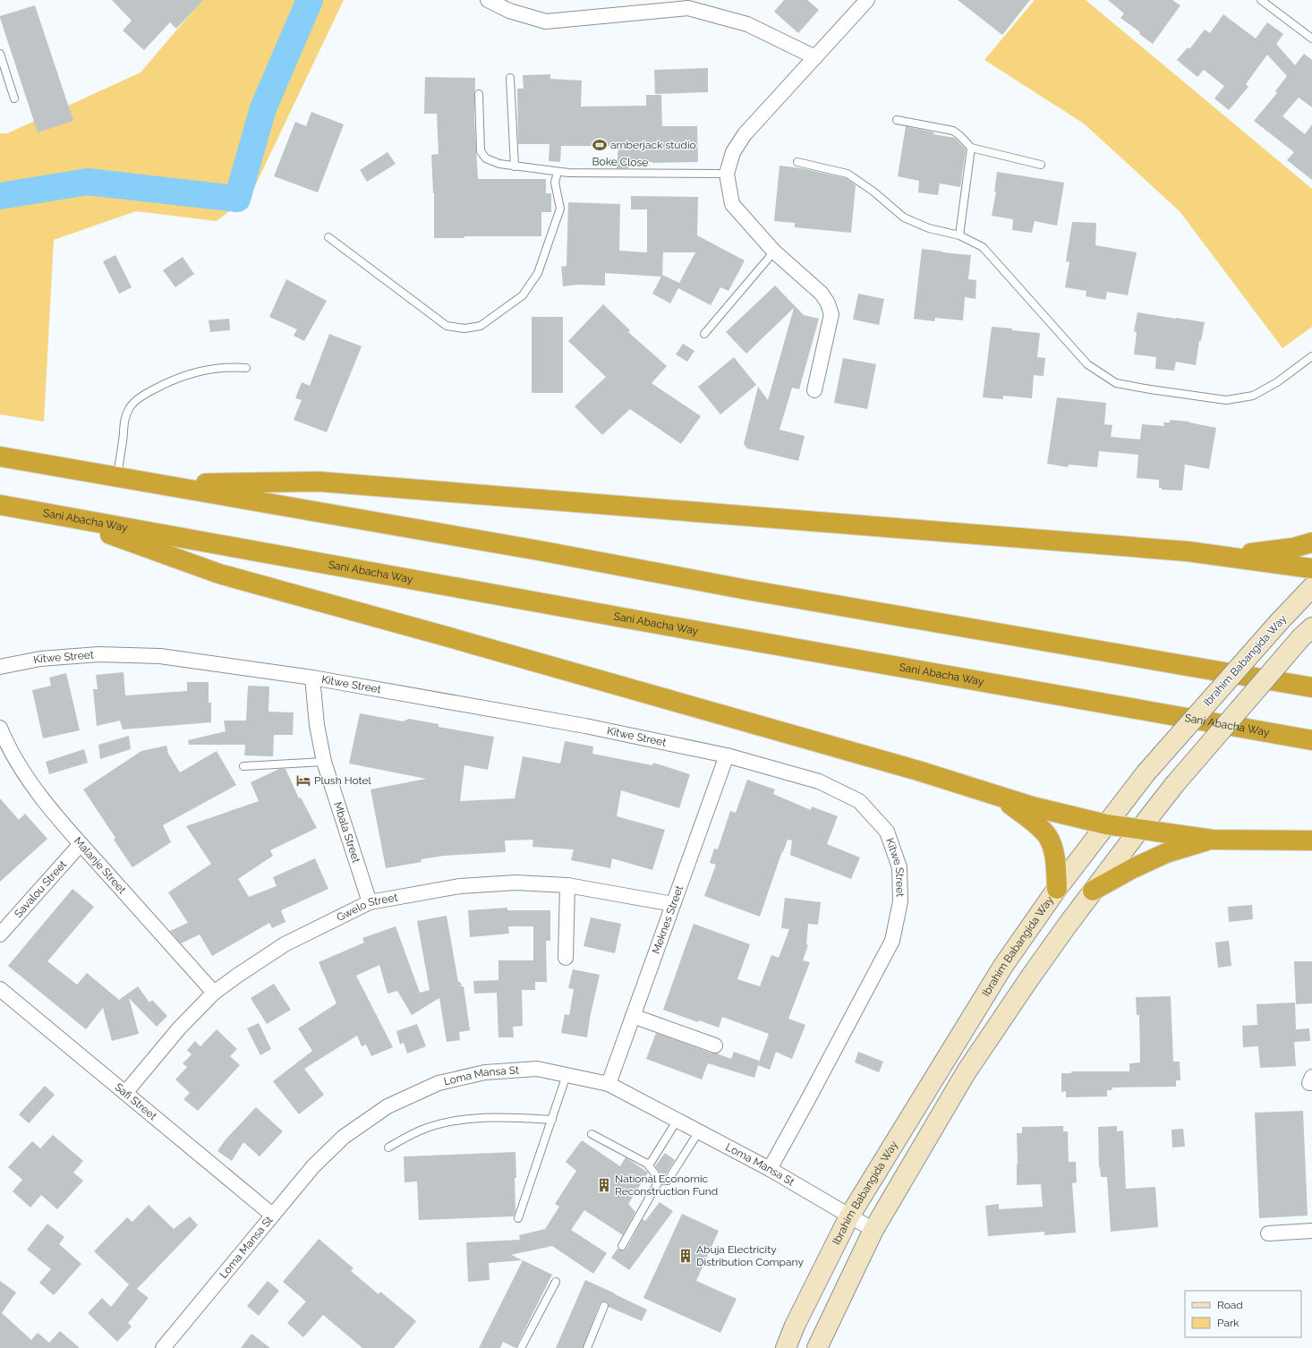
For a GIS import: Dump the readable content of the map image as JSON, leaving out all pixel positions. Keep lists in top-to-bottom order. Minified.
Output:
{"streets":{"highway":["Sani Abacha Way"],"main road":["Ibrahim Babangida Way"],"street":["Kitwe Street","Mbala Street","Malanje Street","Savalou Street","Gwelo Street","Meknes Street","Loma Mansa St","Safi Street"],"lane":["Boke Close"]},"crossings":[["Kitwe Street","Mbala Street"],["Kitwe Street","Meknes Street"],["Kitwe Street","Loma Mansa St"],["Ibrahim Babangida Way","Loma Mansa St"],["Mbala Street","Gwelo Street"],["Malanje Street","Savalou Street"],["Malanje Street","Gwelo Street"],["Gwelo Street","Meknes Street"],["Gwelo Street","Safi Street"],["Meknes Street","Loma Mansa St"],["Loma Mansa St","Safi Street"]],"places":{"sports":["amberjack studio"],"hotel":["Plush Hotel"],"building":["National Economic Reconstruction Fund","Abuja Electricity Distribution Company"]},"legend":["Road","Park"]}
